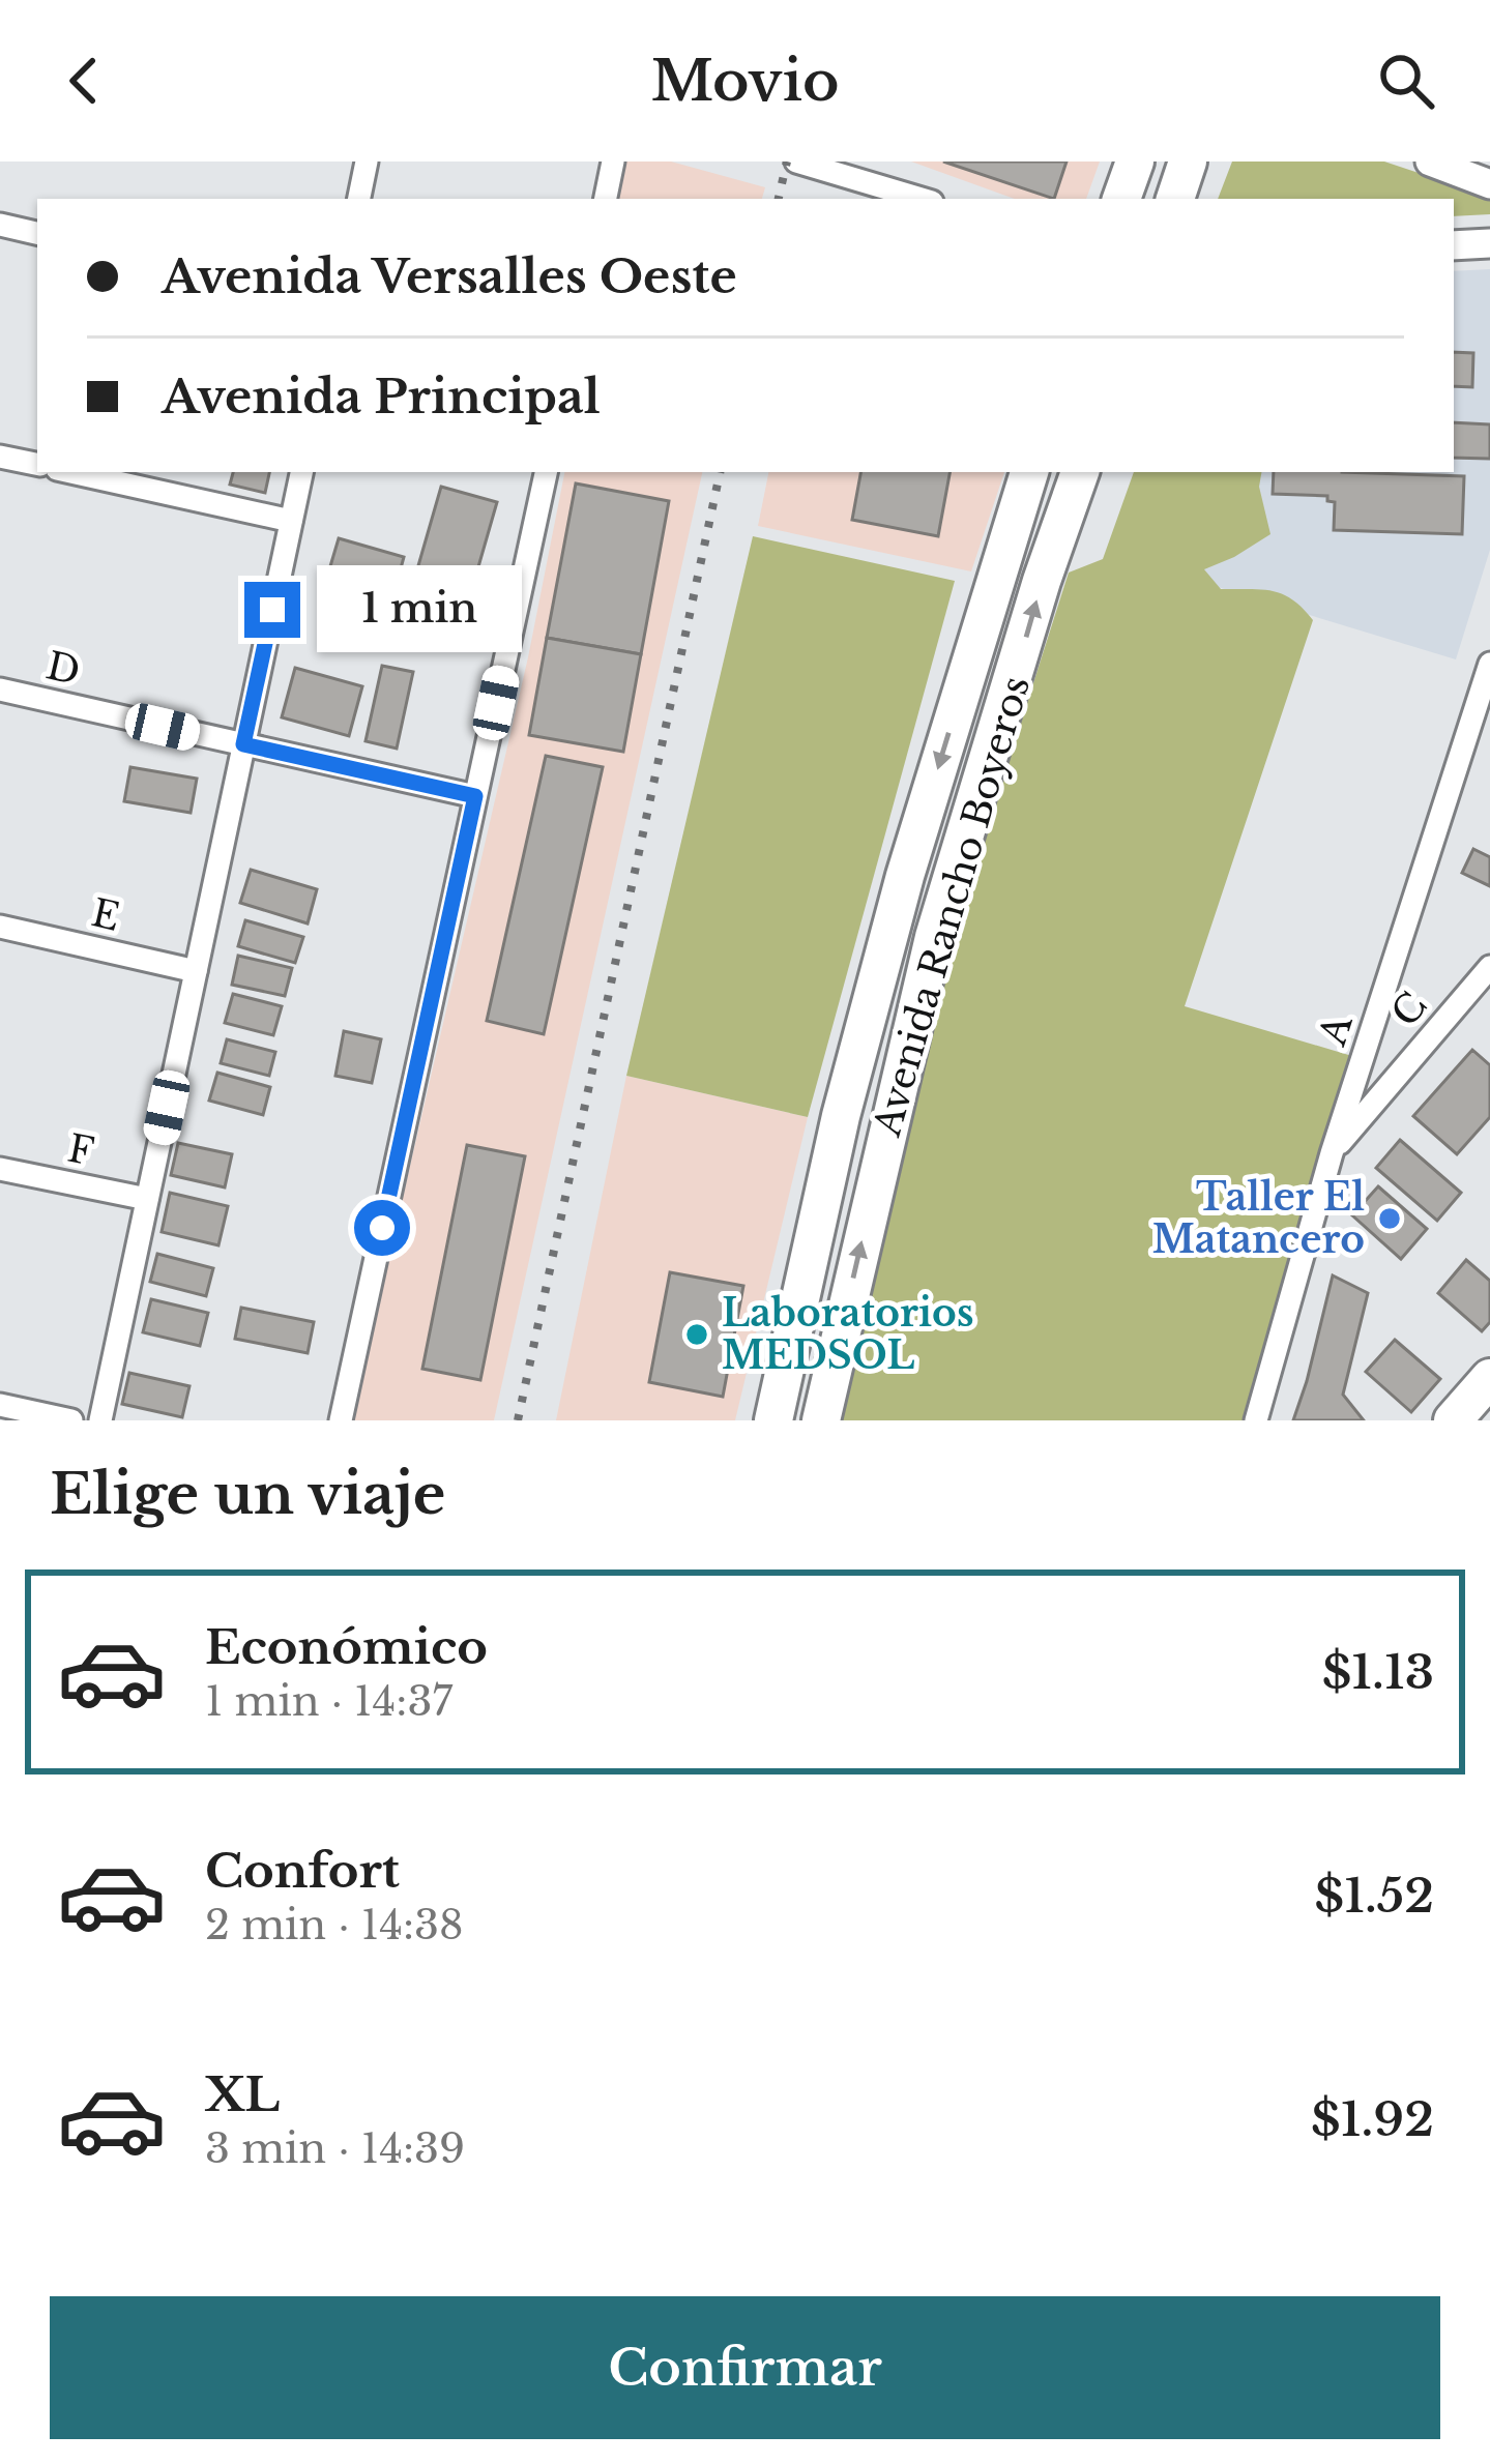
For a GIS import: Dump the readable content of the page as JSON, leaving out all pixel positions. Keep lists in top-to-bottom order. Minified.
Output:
{"streets":{"main road":["Avenida Rancho Boyeros"],"street":["D","E","C","A","F"]},"crossings":[["C","A"]],"places":["Taller El Matancero","Laboratorios MEDSOL"],"page":{"header":"Movio","banner":["Avenida Versalles Oeste","Avenida Principal"],"bubble":"1 min","heading":"Elige un viaje","list":[{"name":"Económico","note":"1 min · 14:37","value":"$1.13"},{"name":"Confort","note":"2 min · 14:38","value":"$1.52"},{"name":"XL","note":"3 min · 14:39","value":"$1.92"}],"buttons":"Confirmar"}}
